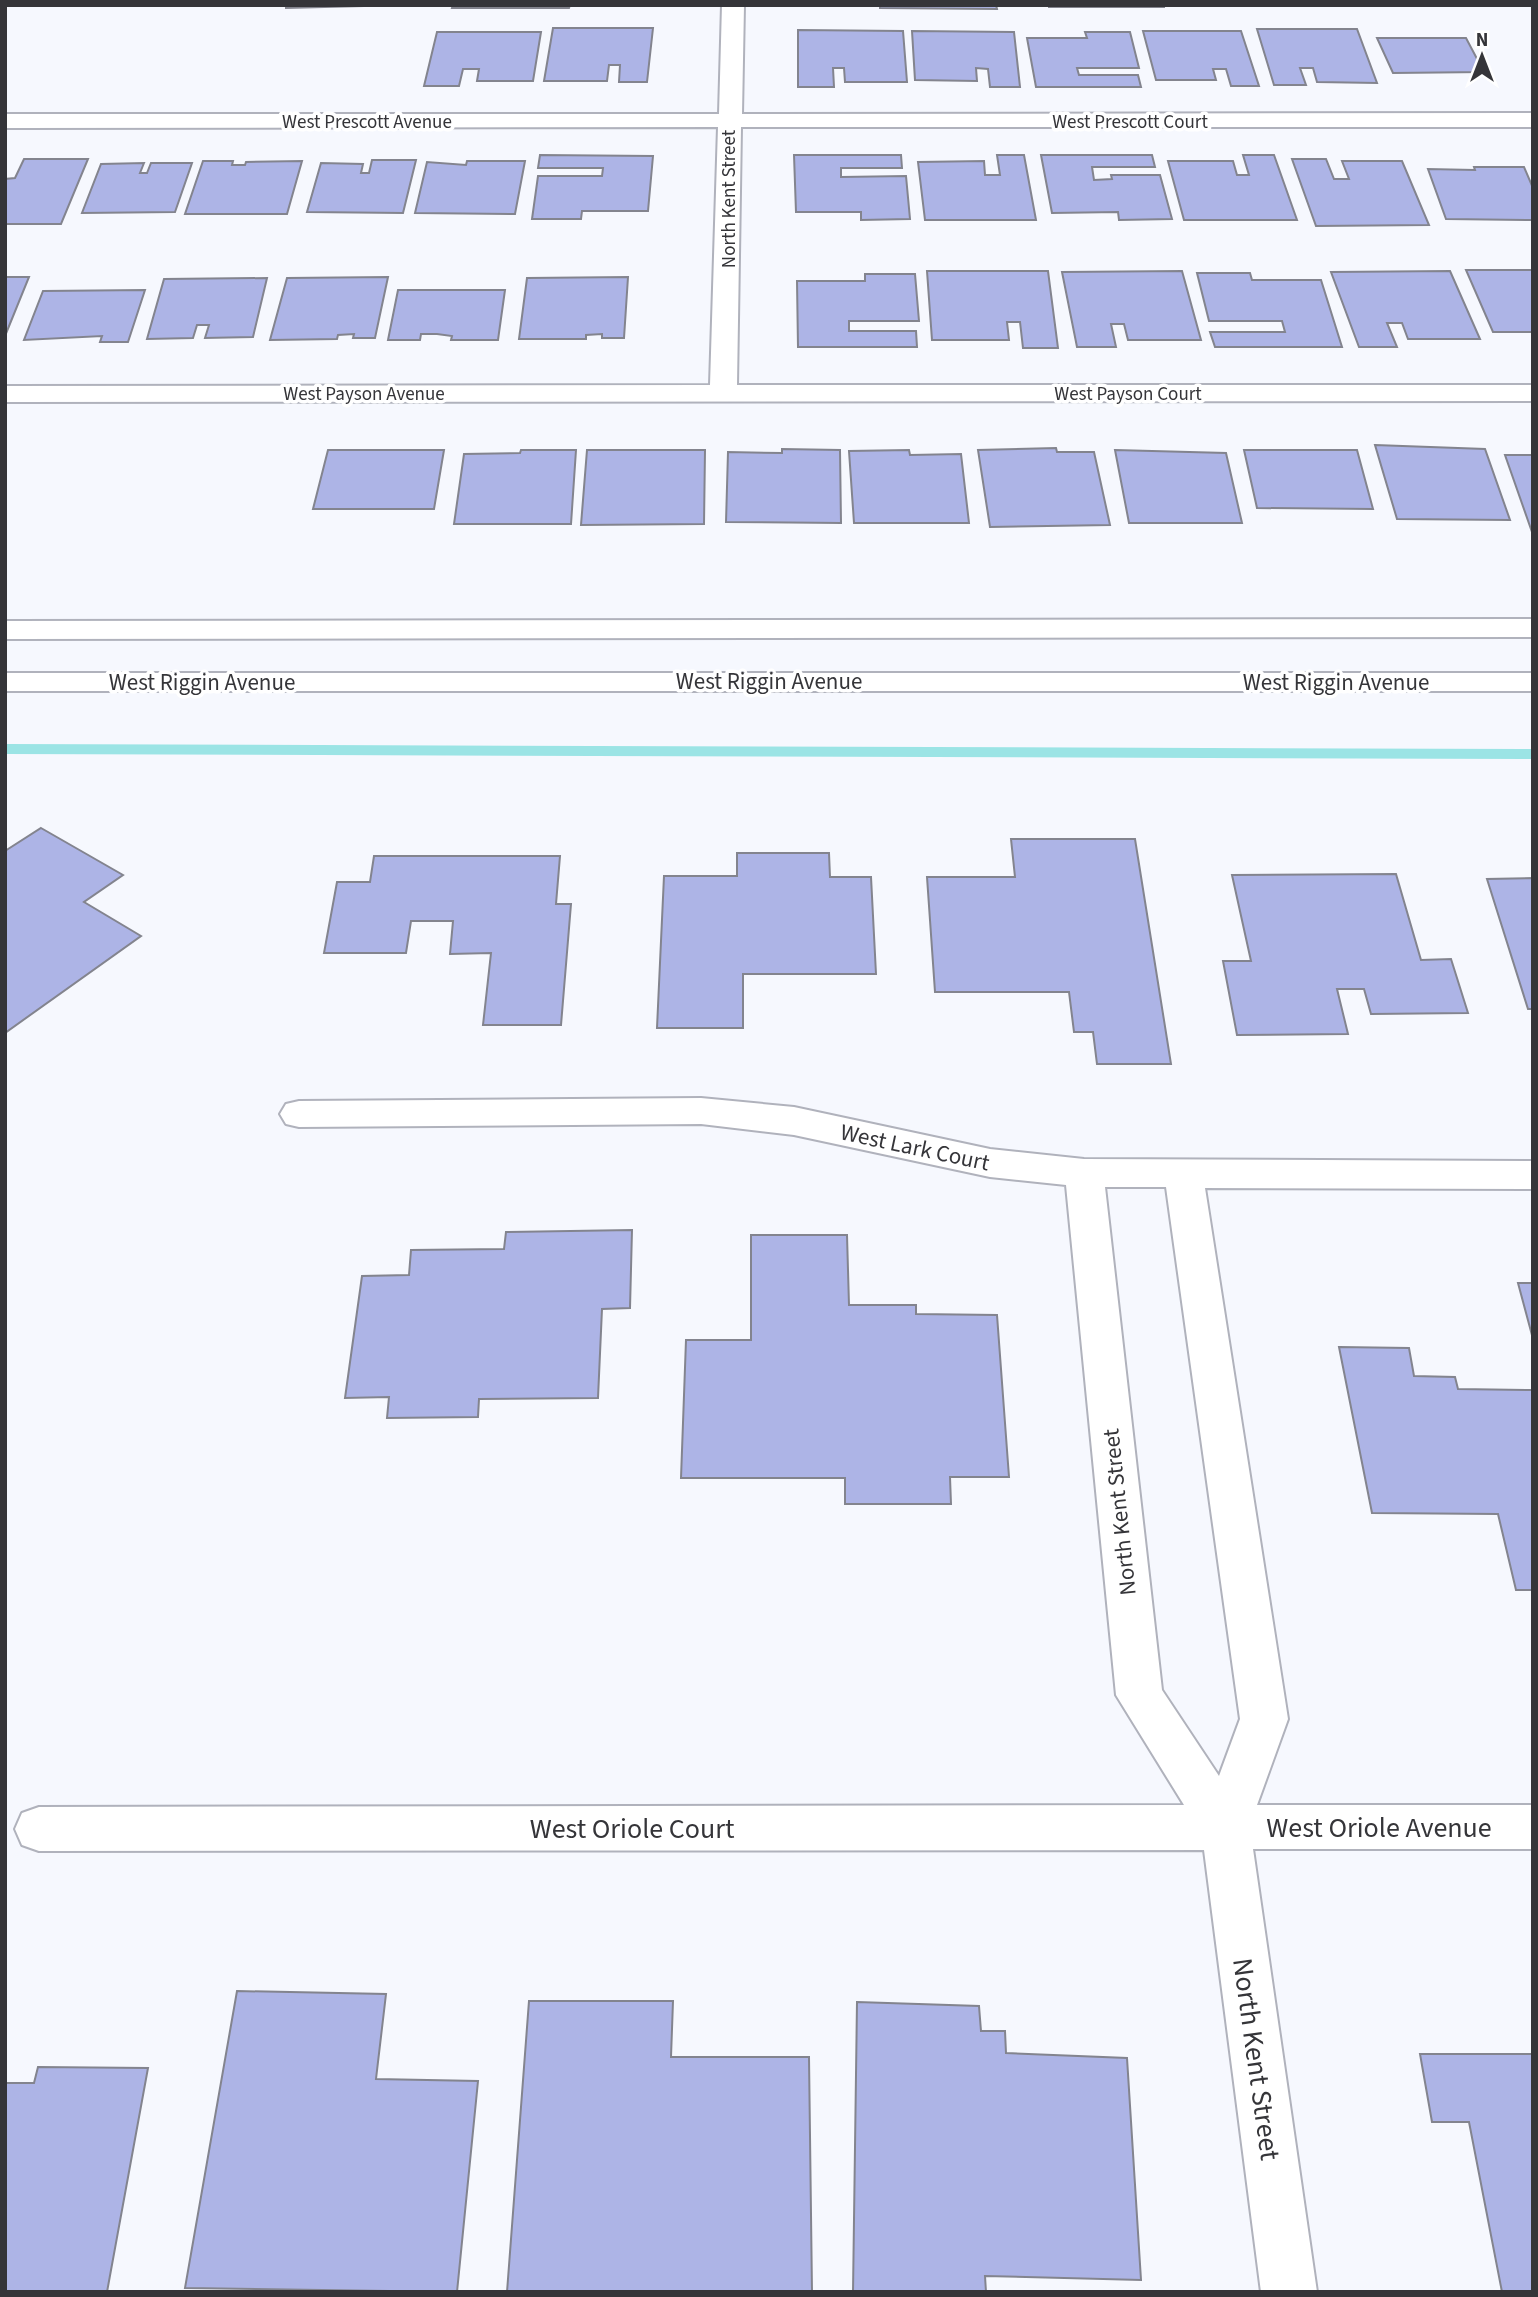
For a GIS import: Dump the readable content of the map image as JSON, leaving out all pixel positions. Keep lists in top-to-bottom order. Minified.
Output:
{"streets":{"street":["West Prescott Avenue","West Prescott Court","North Kent Street","West Payson Avenue","West Payson Court","West Riggin Avenue","West Lark Court","West Oriole Avenue","West Oriole Court"]},"crossings":[["West Prescott Avenue","West Prescott Court"],["West Prescott Avenue","North Kent Street"],["West Prescott Court","North Kent Street"],["North Kent Street","West Payson Avenue"],["North Kent Street","West Payson Court"],["North Kent Street","West Lark Court"],["North Kent Street","West Oriole Avenue"],["North Kent Street","West Oriole Court"],["West Payson Avenue","West Payson Court"],["West Oriole Avenue","West Oriole Court"]],"north":"top"}
